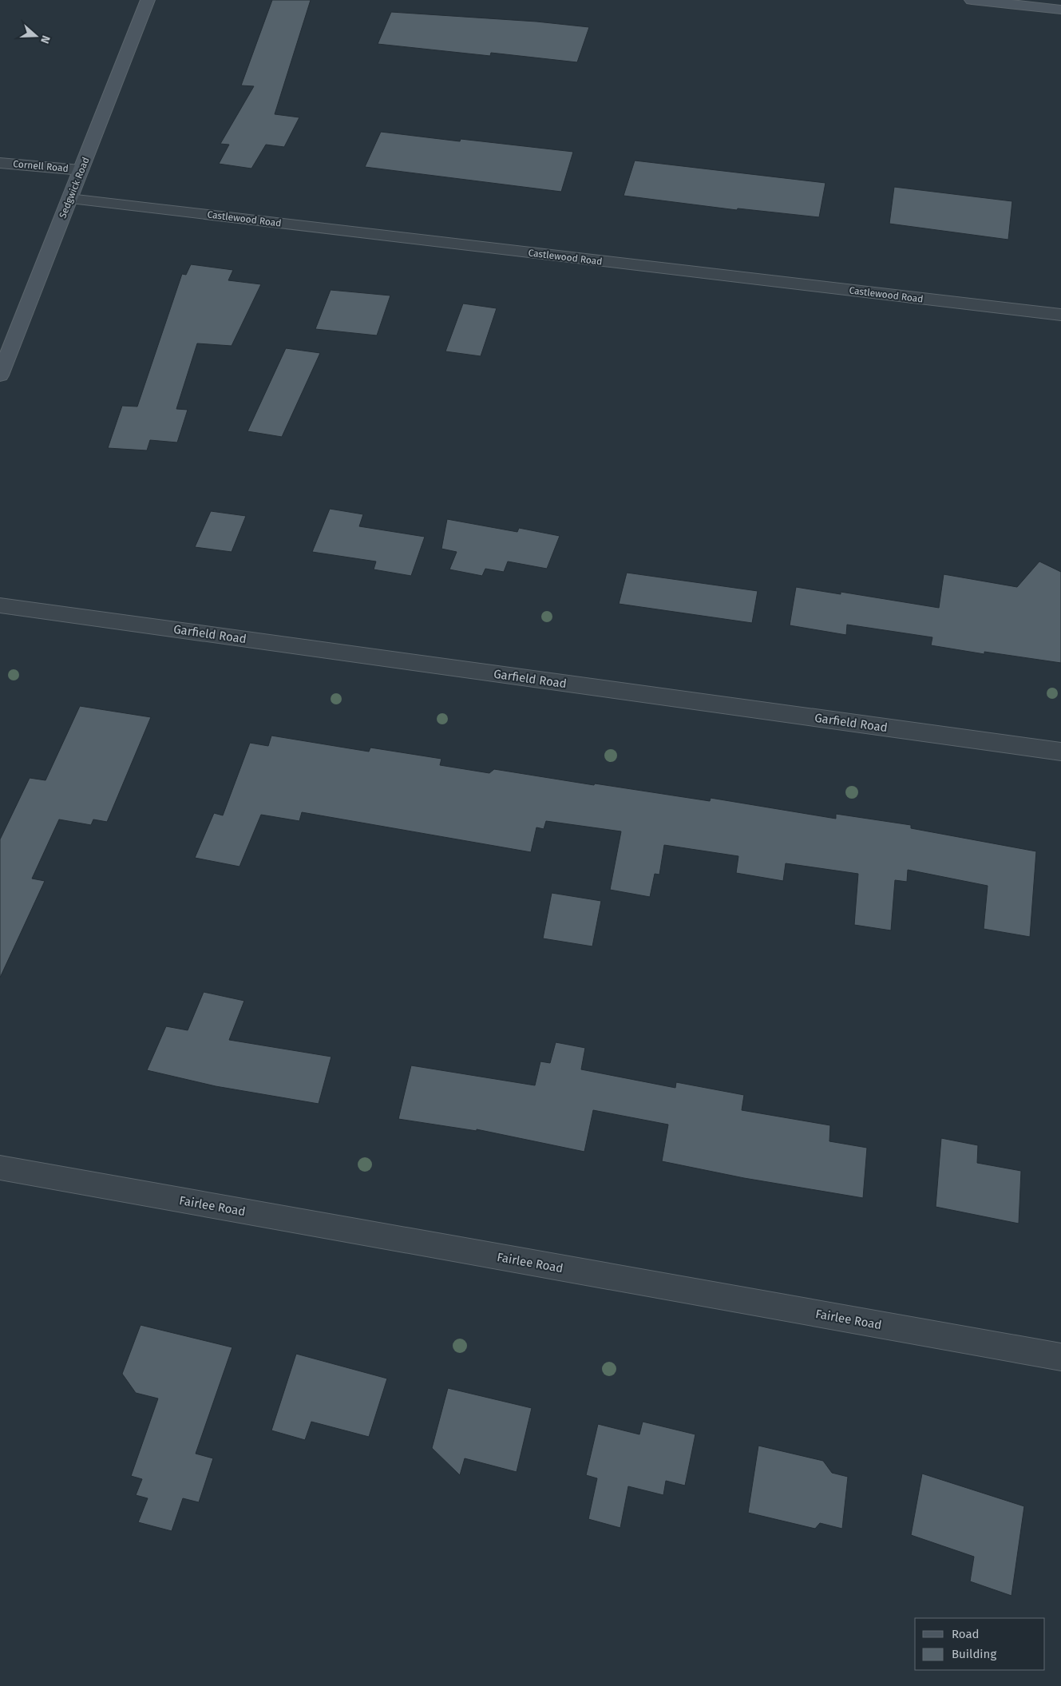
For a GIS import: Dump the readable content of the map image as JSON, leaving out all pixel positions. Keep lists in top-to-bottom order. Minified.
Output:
{"streets":{"main road":["Sedgwick Road"],"street":["Cornell Road","Castlewood Road","Garfield Road","Fairlee Road"]},"crossings":[["Cornell Road","Sedgwick Road"],["Sedgwick Road","Castlewood Road"]],"legend":["Road","Building"],"north":"right"}
